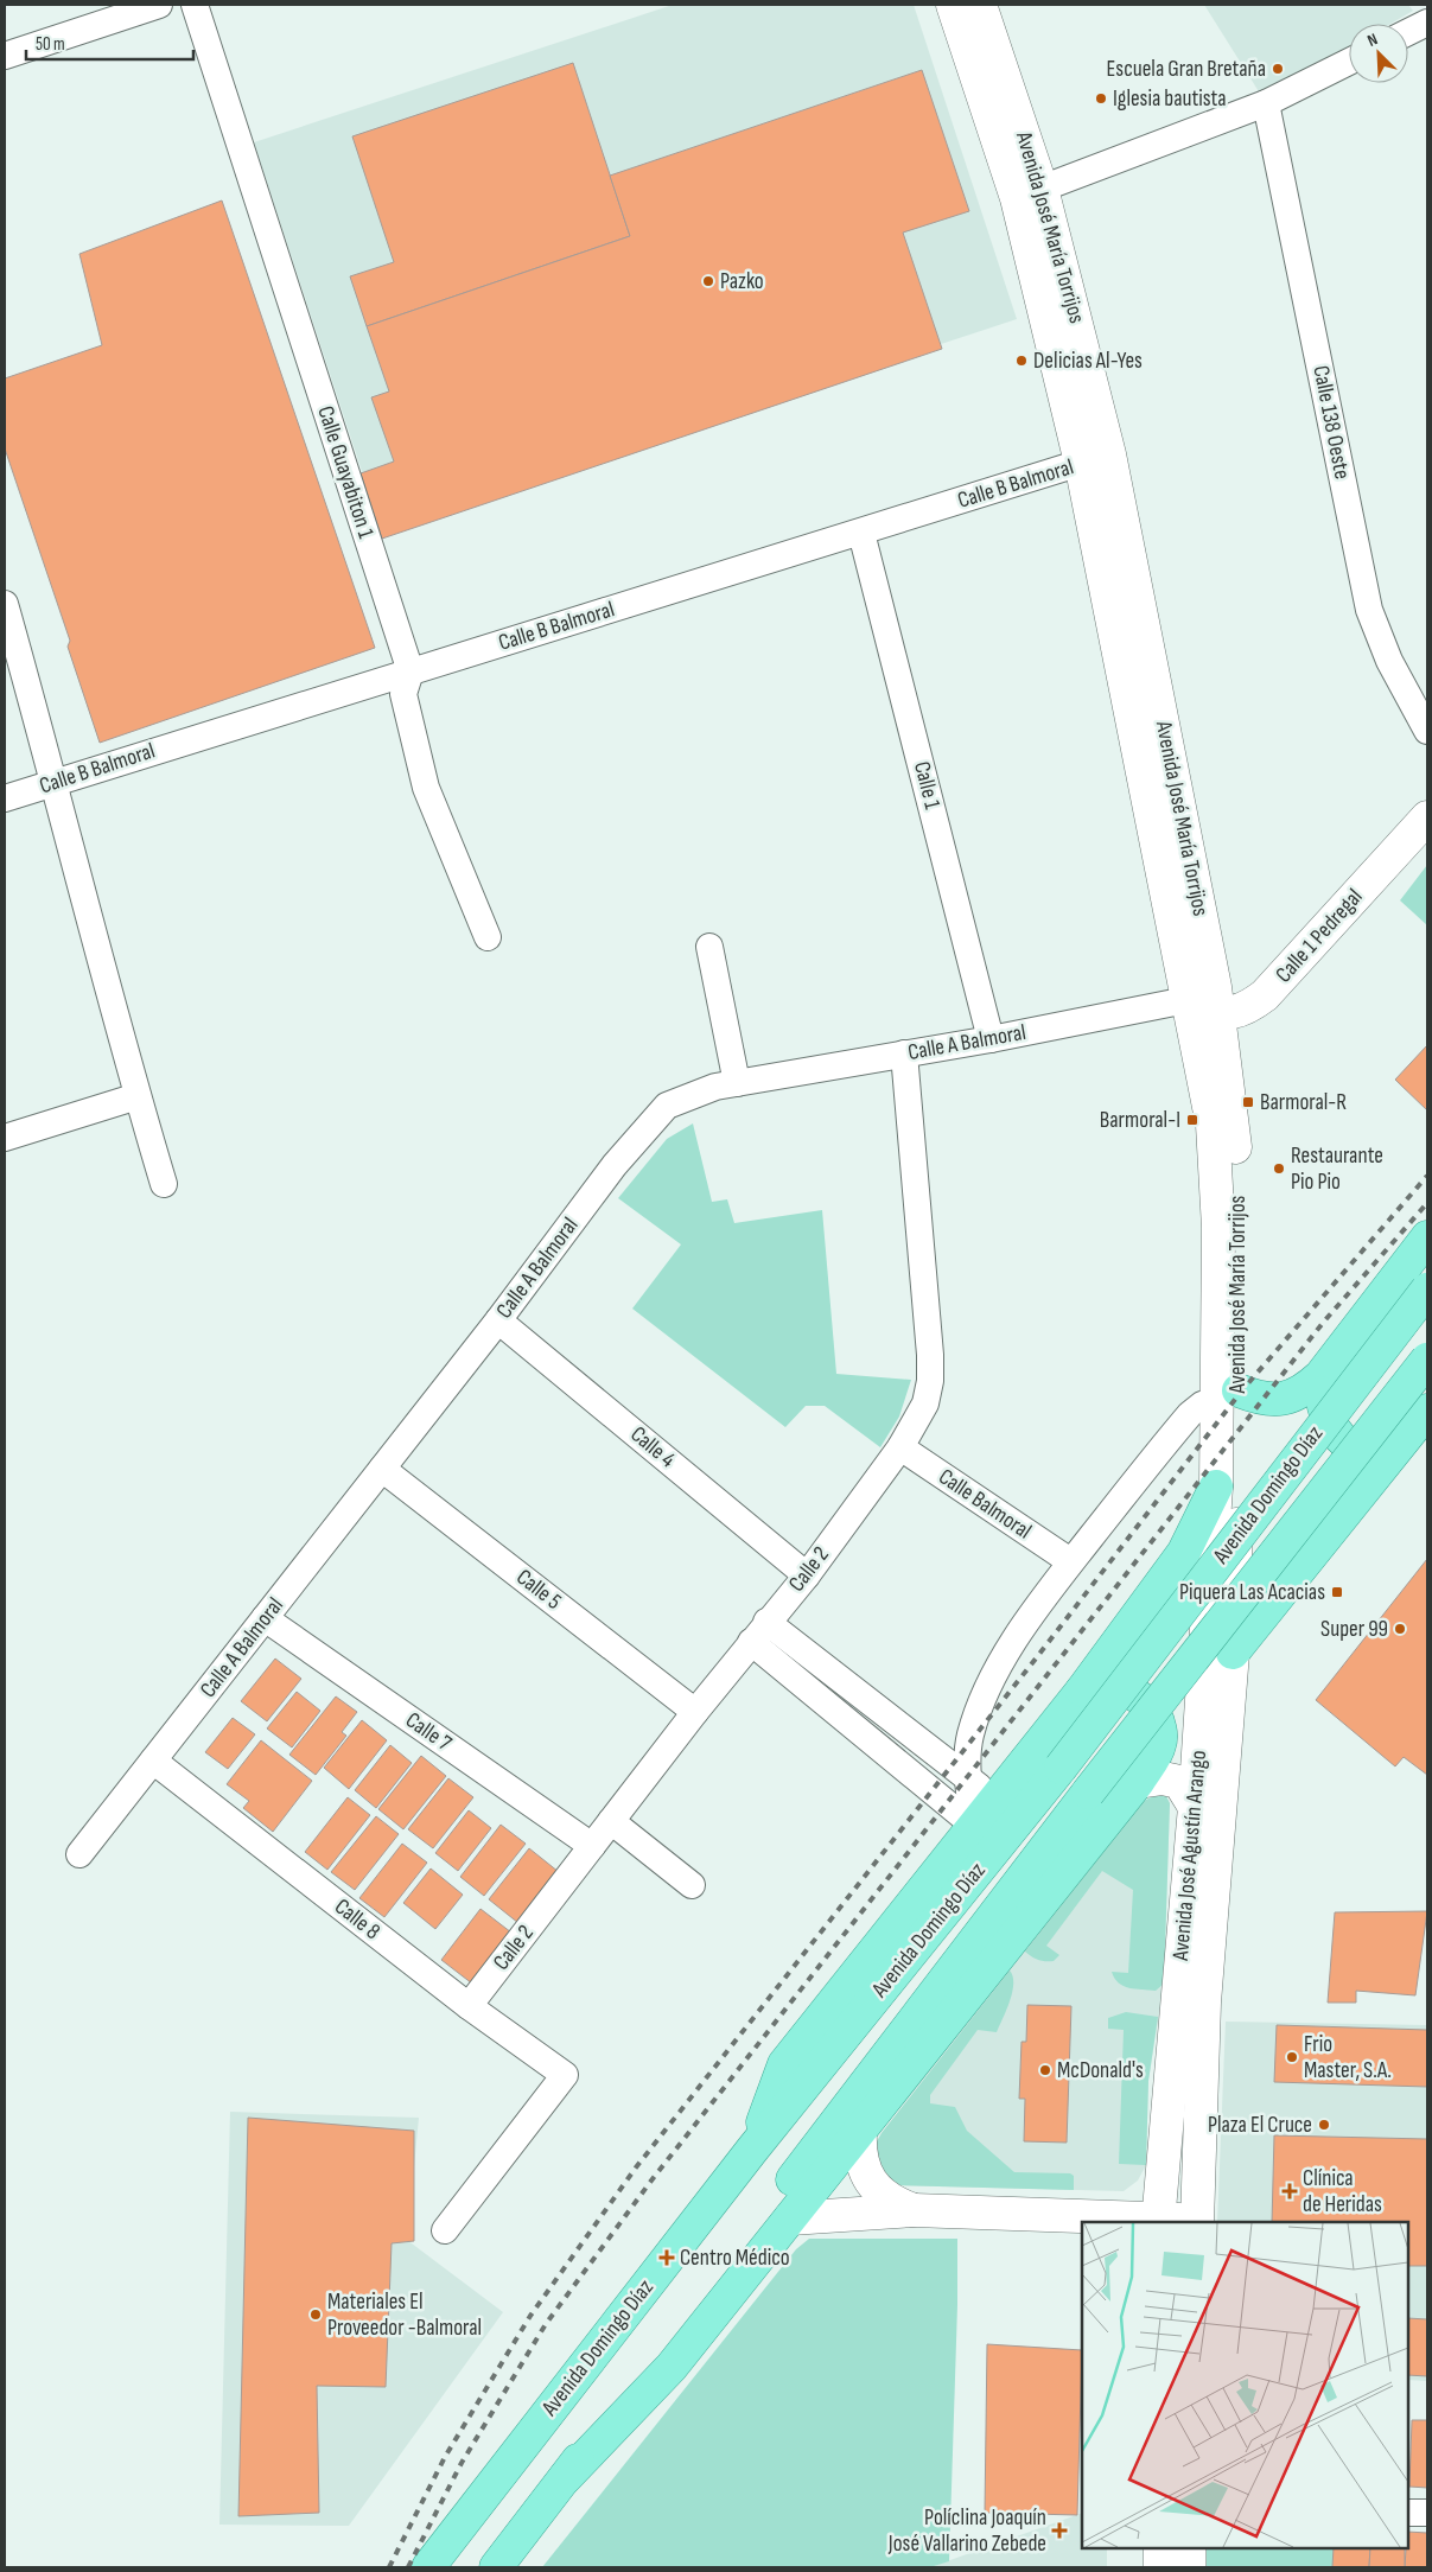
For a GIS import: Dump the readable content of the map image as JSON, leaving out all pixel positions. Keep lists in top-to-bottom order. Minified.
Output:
{"streets":{"main road":["Avenida José María Torrijos","Calle 1 Pedregal","Avenida Domingo Díaz","Avenida José Agustín Arango"],"street":["Calle 138 Oeste","Calle Guayabiton 1","Calle B Balmoral","Calle 1","Calle A Balmoral","Calle 4","Calle Balmoral","Calle 2","Calle 5","Calle 7","Calle 8"]},"crossings":[["Avenida José María Torrijos","Calle B Balmoral"],["Avenida José María Torrijos","Calle 1 Pedregal"],["Avenida José María Torrijos","Calle A Balmoral"],["Avenida José María Torrijos","Avenida José Agustín Arango"],["Calle Guayabiton 1","Calle B Balmoral"],["Calle B Balmoral","Calle 1"],["Calle 1","Calle A Balmoral"],["Calle 1 Pedregal","Calle A Balmoral"],["Calle A Balmoral","Calle 4"],["Calle A Balmoral","Calle 2"],["Calle A Balmoral","Calle 5"],["Calle A Balmoral","Calle 7"],["Calle A Balmoral","Calle 8"],["Calle 4","Calle 2"],["Calle Balmoral","Calle 2"],["Calle 2","Calle 5"],["Calle 2","Calle 7"],["Calle 2","Calle 8"]],"places":{"other":["Escuela Gran Bretaña","Iglesia bautista","Pazko","Delicias Al-Yes","Restaurante Pio Pio","Super 99","Frio Master, S.A.","McDonald's","Plaza El Cruce","Materiales El Proveedor -Balmoral"],"transit":["Barmoral-R","Barmoral-I","Piquera Las Acacias"],"health":["Clínica de Heridas","Centro Médico","Políclina Joaquín José Vallarino Zebede"]},"scale_bar":"50 m","north":"top left"}
